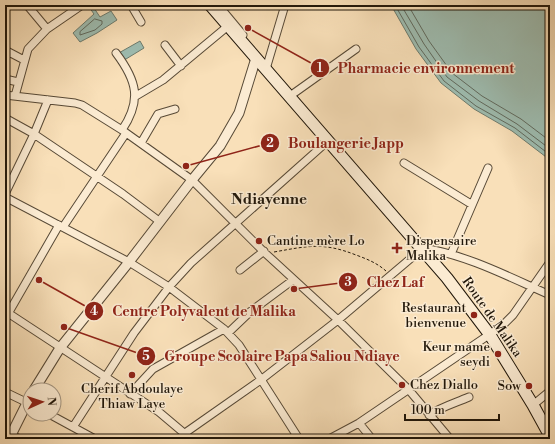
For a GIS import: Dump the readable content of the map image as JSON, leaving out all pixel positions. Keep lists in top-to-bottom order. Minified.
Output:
{"streets":{"main road":["Route de Malika"]},"districts":["Ndiayenne"],"places":{"other":["Pharmacie environnement","Boulangerie Japp","Cantine mère Lo","Centre Polyvalent de Malika","Chez Laf","Restaurant bienvenue","Groupe Scolaire Papa Saliou Ndiaye","Keur mame seydi","Cherif Abdoulaye Thiaw Laye","Chez Diallo","Sow"],"health":["Dispensaire Malika"]},"scale_bar":"100 m","north":"right"}
